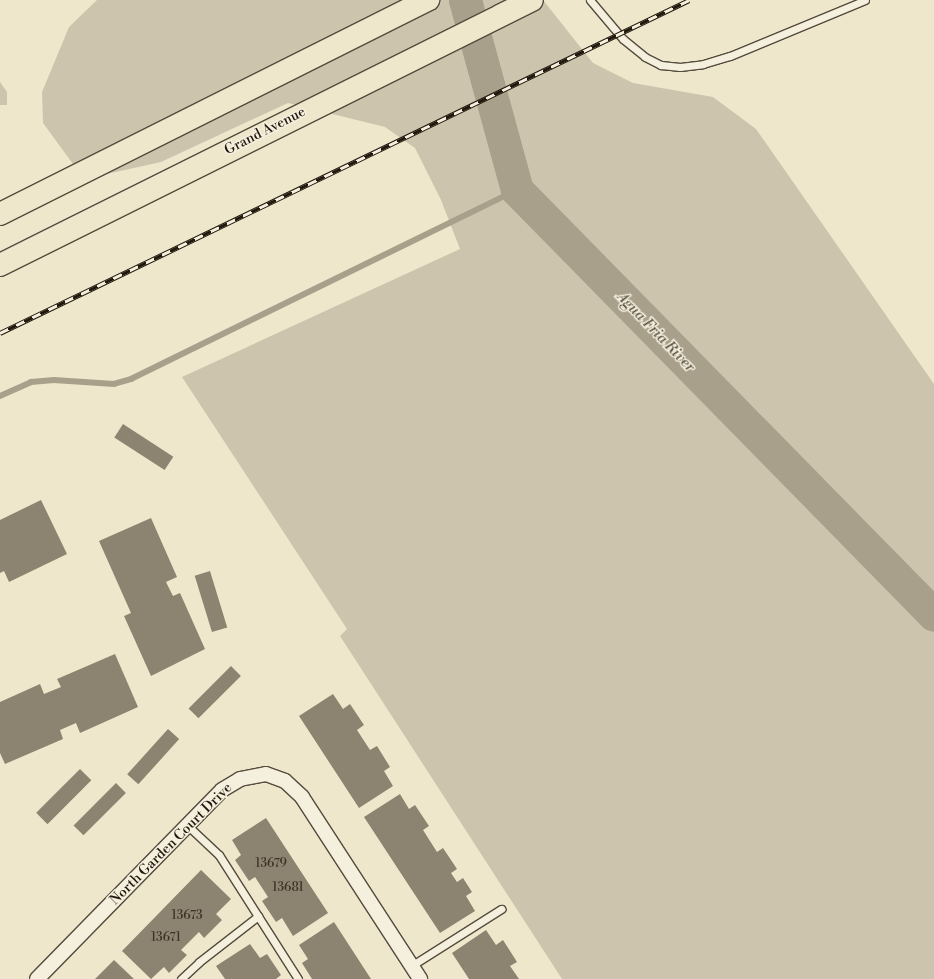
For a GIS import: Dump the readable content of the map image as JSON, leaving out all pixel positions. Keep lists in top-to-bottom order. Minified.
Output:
{"streets":{"highway":["Grand Avenue"],"street":["North Garden Court Drive"]},"water":["Agua Fria River"],"house_numbers":["13679","13681","13673","13671"]}
